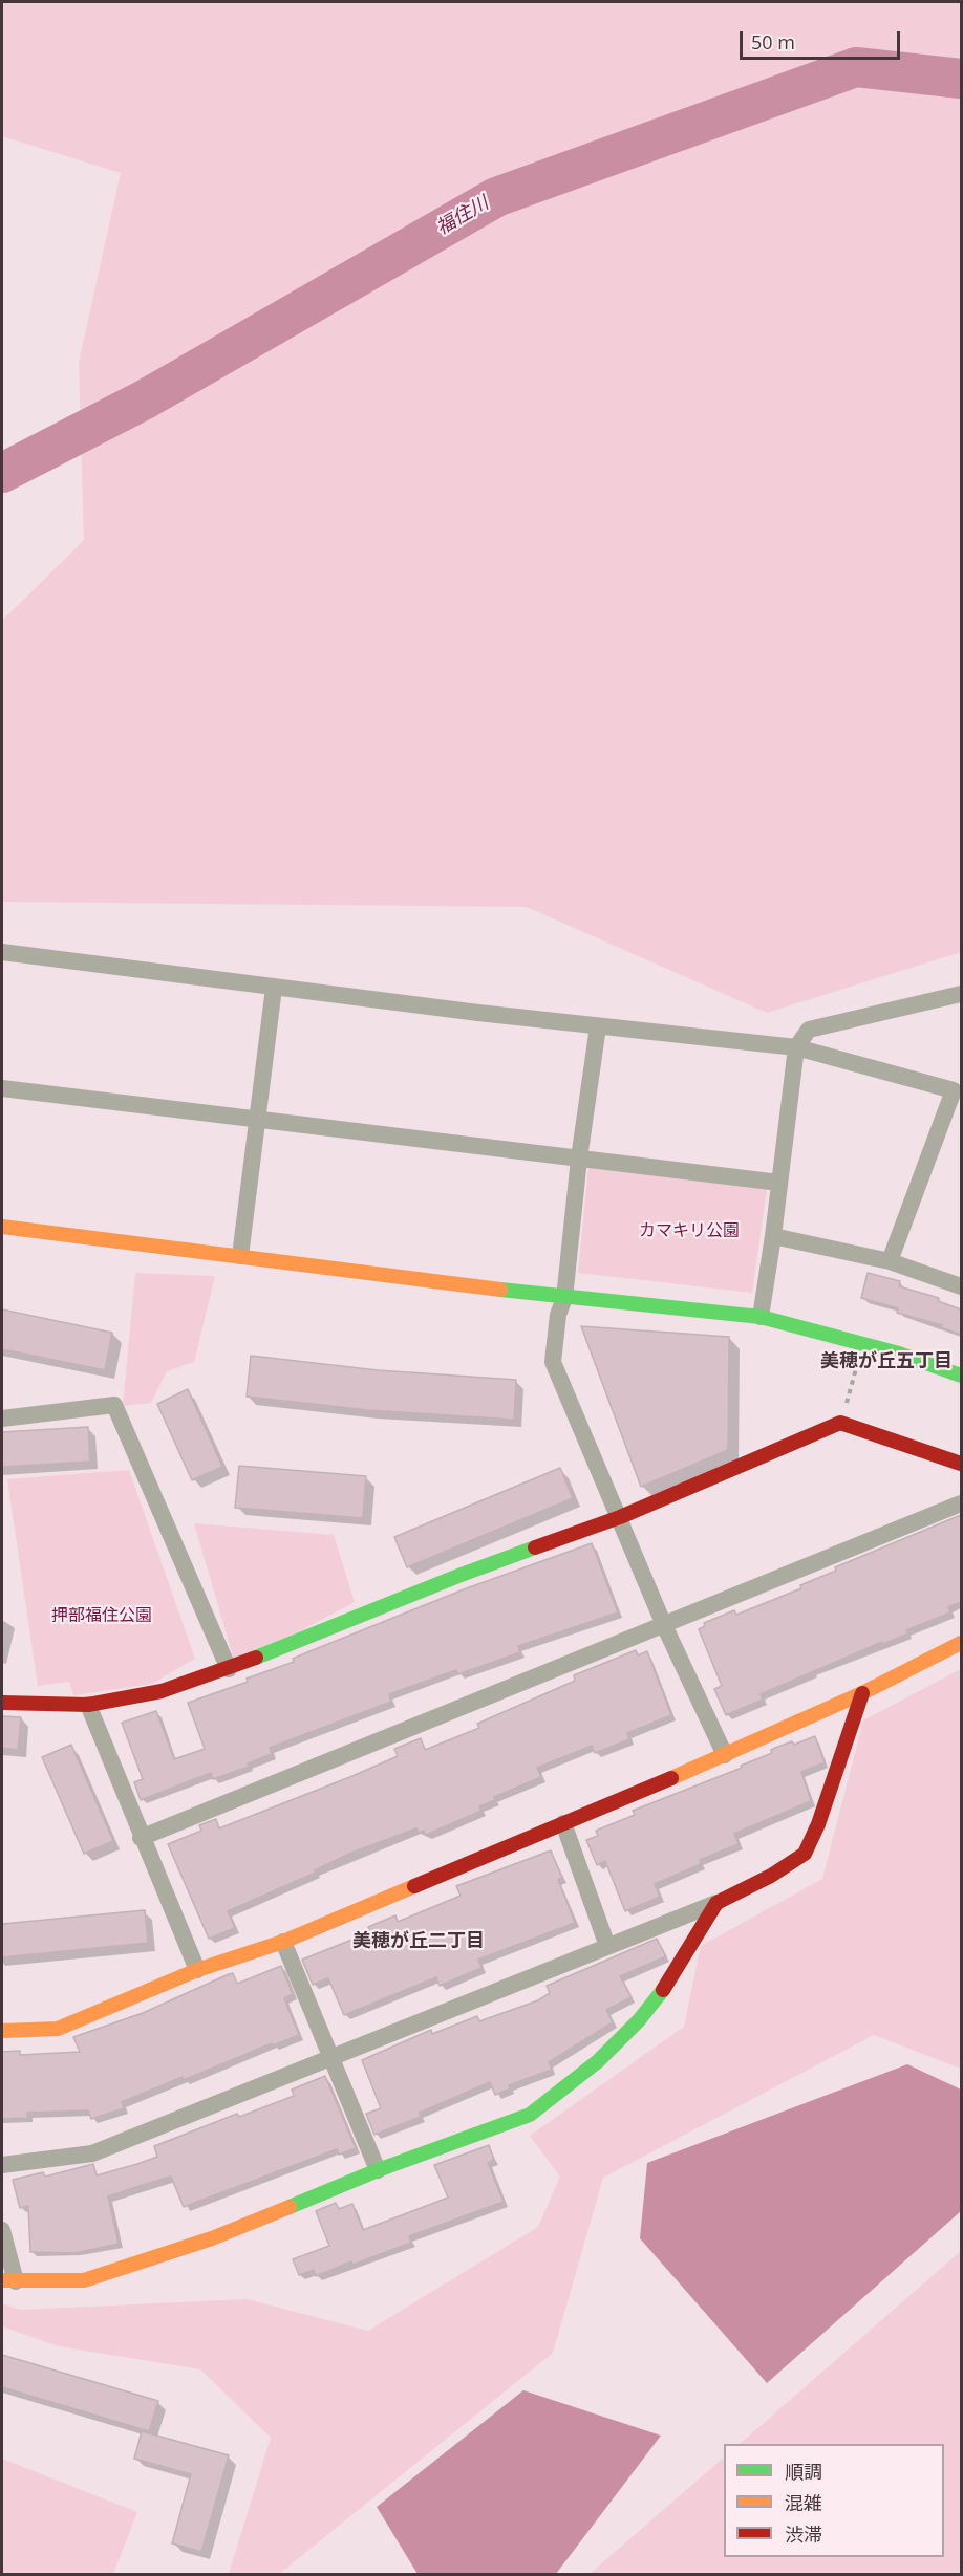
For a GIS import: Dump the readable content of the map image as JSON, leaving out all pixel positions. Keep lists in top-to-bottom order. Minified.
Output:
{"districts":["美穂が丘五丁目","美穂が丘二丁目"],"water":["福住川"],"parks":["カマキリ公園","押部福住公園"],"legend":["順調","混雑","渋滞"],"scale_bar":"50 m"}
